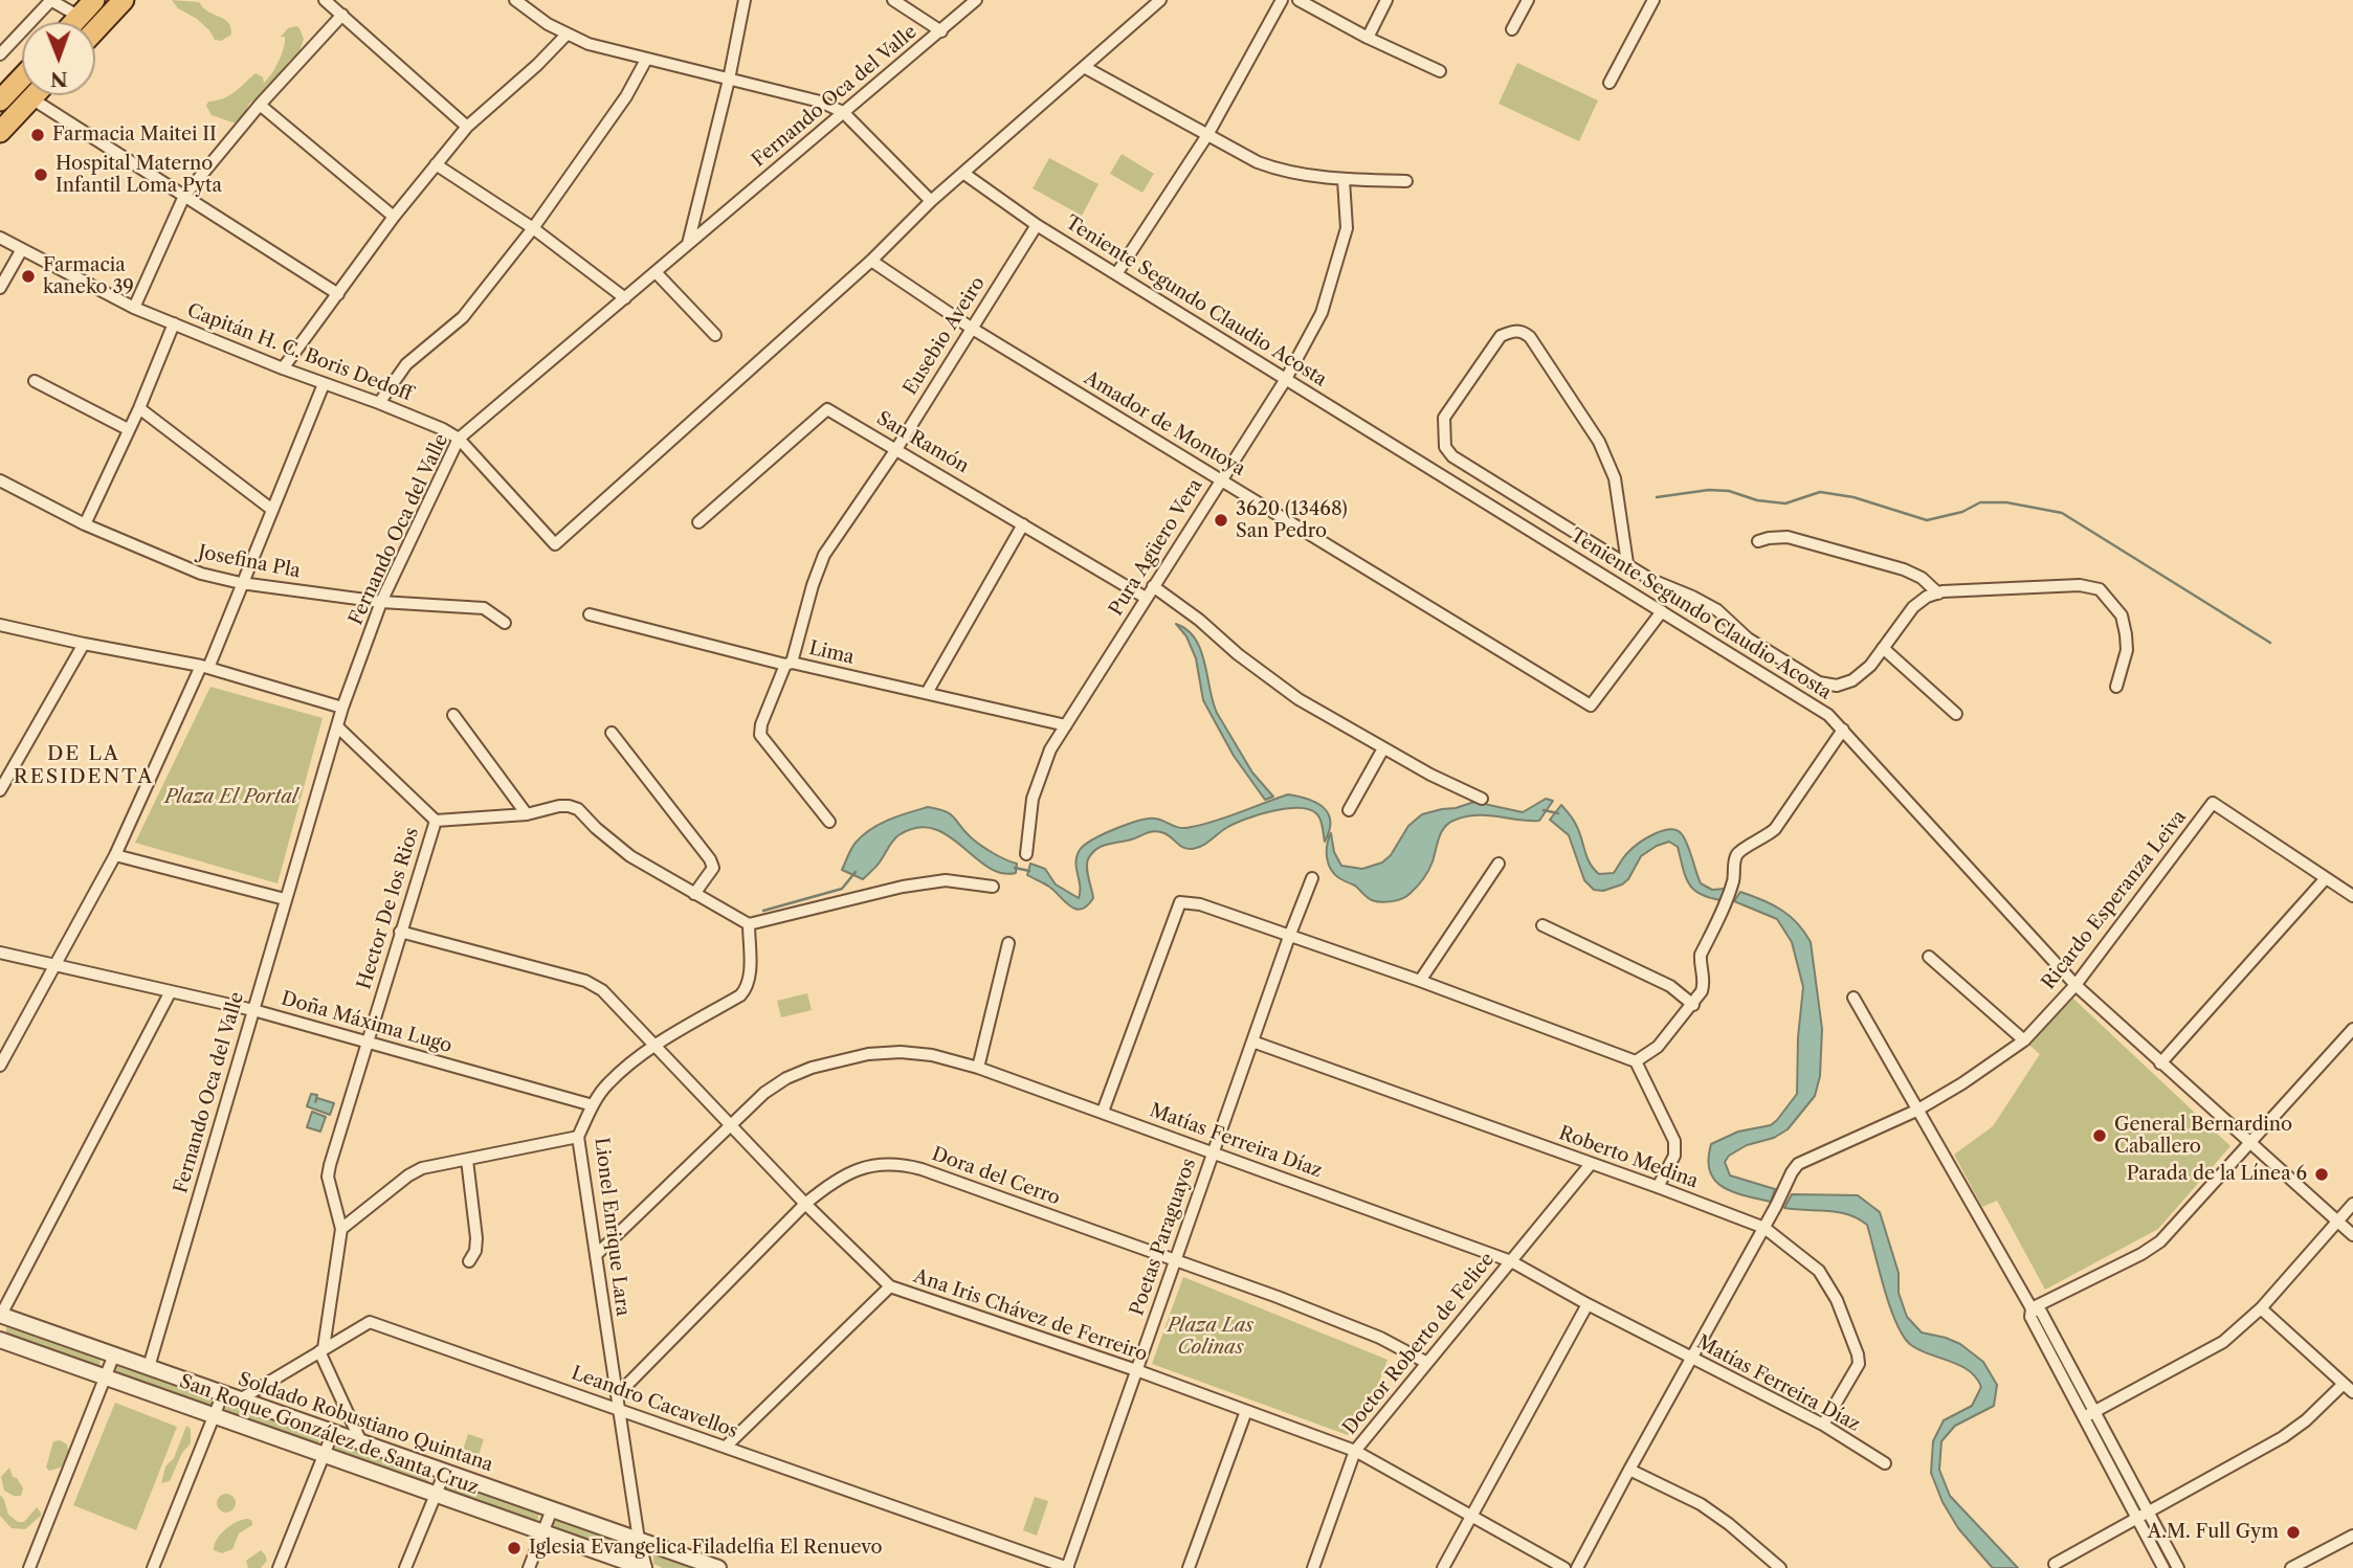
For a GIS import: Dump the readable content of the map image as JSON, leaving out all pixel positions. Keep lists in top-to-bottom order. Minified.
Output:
{"streets":{"street":["Fernando Oca del Valle","Teniente Segundo Claudio Acosta","Eusebio Aveiro","Capitán H. C. Boris Dedoff","Amador de Montoya","San Ramón","Pura Agüero Vera","Josefina Pla","Lima","Ricardo Esperanza Leiva","Hector De los Rios","Doña Máxima Lugo","Matías Ferreira Díaz","Roberto Medina","Dora del Cerro","Lionel Enrique Lara","Poetas Paraguayos","Ana Iris Chávez de Ferreiro","Doctor Roberto de Felice","Leandro Cacavellos","Soldado Robustiano Quintana","San Roque González de Santa Cruz"]},"crossings":[["Fernando Oca del Valle","Capitán H. C. Boris Dedoff"],["Fernando Oca del Valle","Josefina Pla"],["Fernando Oca del Valle","Doña Máxima Lugo"],["Fernando Oca del Valle","Soldado Robustiano Quintana"],["Teniente Segundo Claudio Acosta","Eusebio Aveiro"],["Teniente Segundo Claudio Acosta","Amador de Montoya"],["Teniente Segundo Claudio Acosta","Pura Agüero Vera"],["Teniente Segundo Claudio Acosta","Ricardo Esperanza Leiva"],["Eusebio Aveiro","Amador de Montoya"],["Eusebio Aveiro","San Ramón"],["Eusebio Aveiro","Lima"],["Capitán H. C. Boris Dedoff","Amador de Montoya"],["Amador de Montoya","Pura Agüero Vera"],["San Ramón","Pura Agüero Vera"],["Pura Agüero Vera","Lima"],["Ricardo Esperanza Leiva","Matías Ferreira Díaz"],["Ricardo Esperanza Leiva","Roberto Medina"],["Hector De los Rios","Doña Máxima Lugo"],["Hector De los Rios","Ana Iris Chávez de Ferreiro"],["Hector De los Rios","Leandro Cacavellos"],["Doña Máxima Lugo","Lionel Enrique Lara"],["Matías Ferreira Díaz","Roberto Medina"],["Matías Ferreira Díaz","Lionel Enrique Lara"],["Matías Ferreira Díaz","Poetas Paraguayos"],["Matías Ferreira Díaz","Ana Iris Chávez de Ferreiro"],["Matías Ferreira Díaz","Doctor Roberto de Felice"],["Roberto Medina","Poetas Paraguayos"],["Roberto Medina","Doctor Roberto de Felice"],["Dora del Cerro","Lionel Enrique Lara"],["Dora del Cerro","Poetas Paraguayos"],["Dora del Cerro","Ana Iris Chávez de Ferreiro"],["Dora del Cerro","Doctor Roberto de Felice"],["Lionel Enrique Lara","Ana Iris Chávez de Ferreiro"],["Lionel Enrique Lara","Leandro Cacavellos"],["Lionel Enrique Lara","Soldado Robustiano Quintana"],["Lionel Enrique Lara","San Roque González de Santa Cruz"],["Poetas Paraguayos","Ana Iris Chávez de Ferreiro"],["Poetas Paraguayos","Leandro Cacavellos"],["Ana Iris Chávez de Ferreiro","Doctor Roberto de Felice"],["Leandro Cacavellos","Soldado Robustiano Quintana"]],"districts":["DE LA RESIDENTA"],"parks":["Plaza El Portal","Plaza Las Colinas"],"places":["Farmacia Maitei II","Hospital Materno Infantil Loma Pyta","Farmacia kaneko 39","3620 (13468) San Pedro","General Bernardino Caballero","Parada de la Línea 6","A.M. Full Gym","Iglesia Evangelica Filadelfia El Renuevo"],"north":"bottom"}
